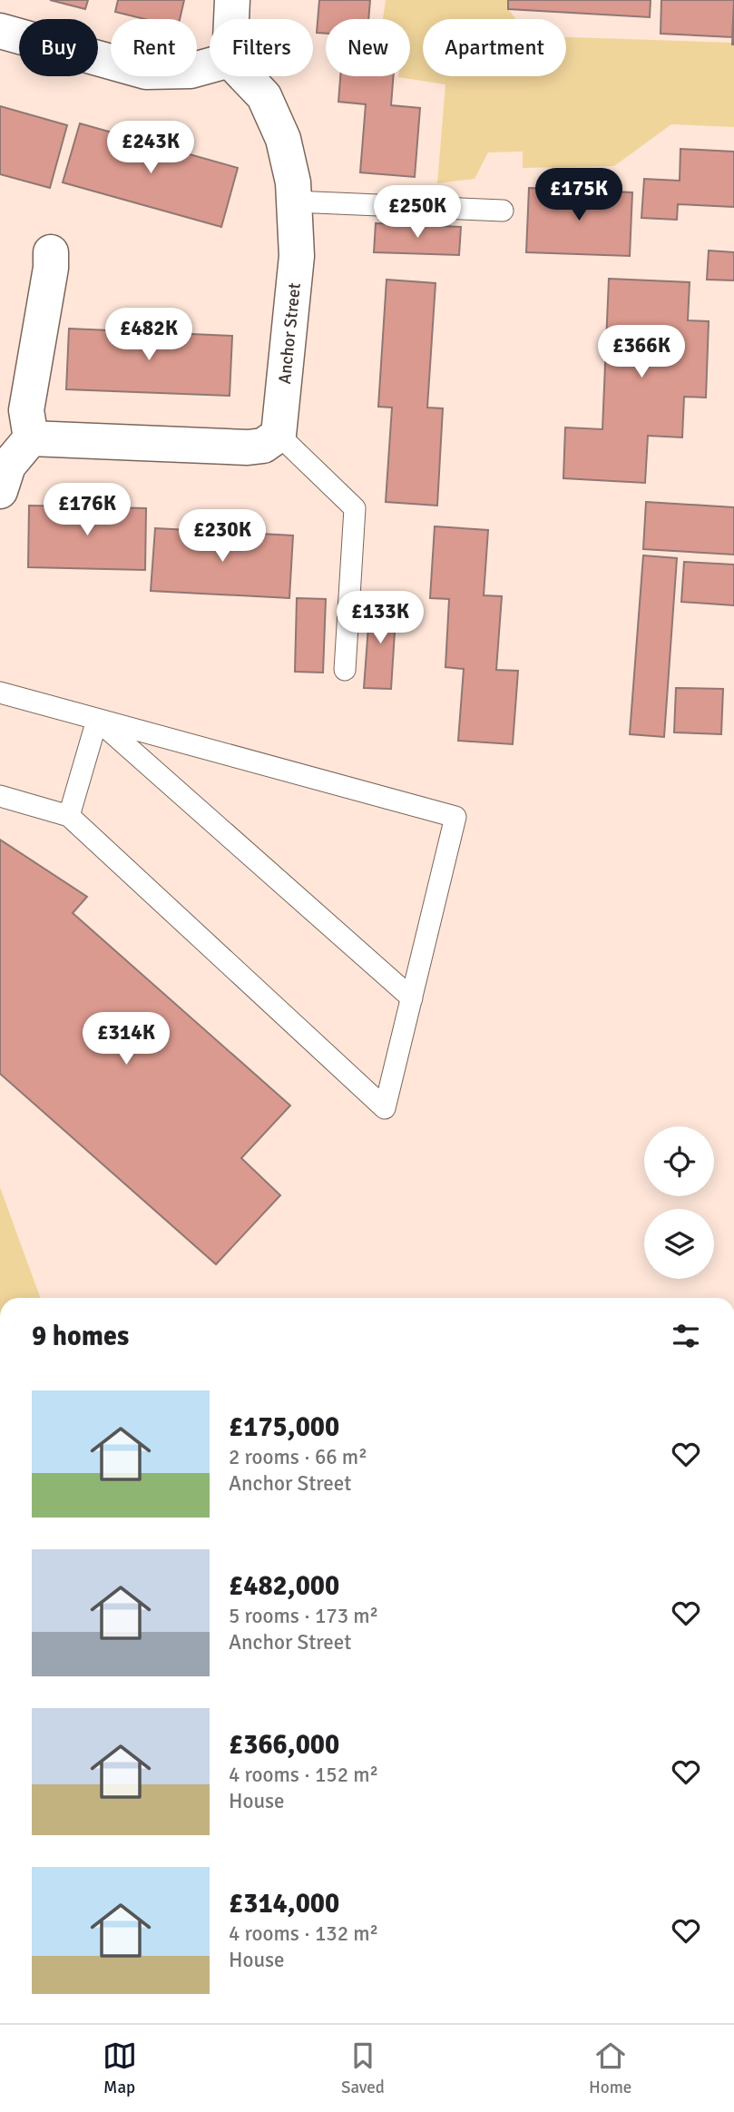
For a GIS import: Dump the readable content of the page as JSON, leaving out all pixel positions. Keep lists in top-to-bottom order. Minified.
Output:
{"streets":{"street":["Anchor Street"]},"page":{"chip":["Buy","Rent","Filters","New","Apartment"],"price":["£243K","£175K","£250K","£482K","£366K","£176K","£230K","£133K","£314K"],"heading":"9 homes","list":[{"name":"£175,000","note":"2 rooms · 66 m² · Anchor Street"},{"name":"£482,000","note":"5 rooms · 173 m² · Anchor Street"},{"name":"£366,000","note":"4 rooms · 152 m² · House"},{"name":"£314,000","note":"4 rooms · 132 m² · House"}],"tabs":["Map","Saved","Home"]}}
